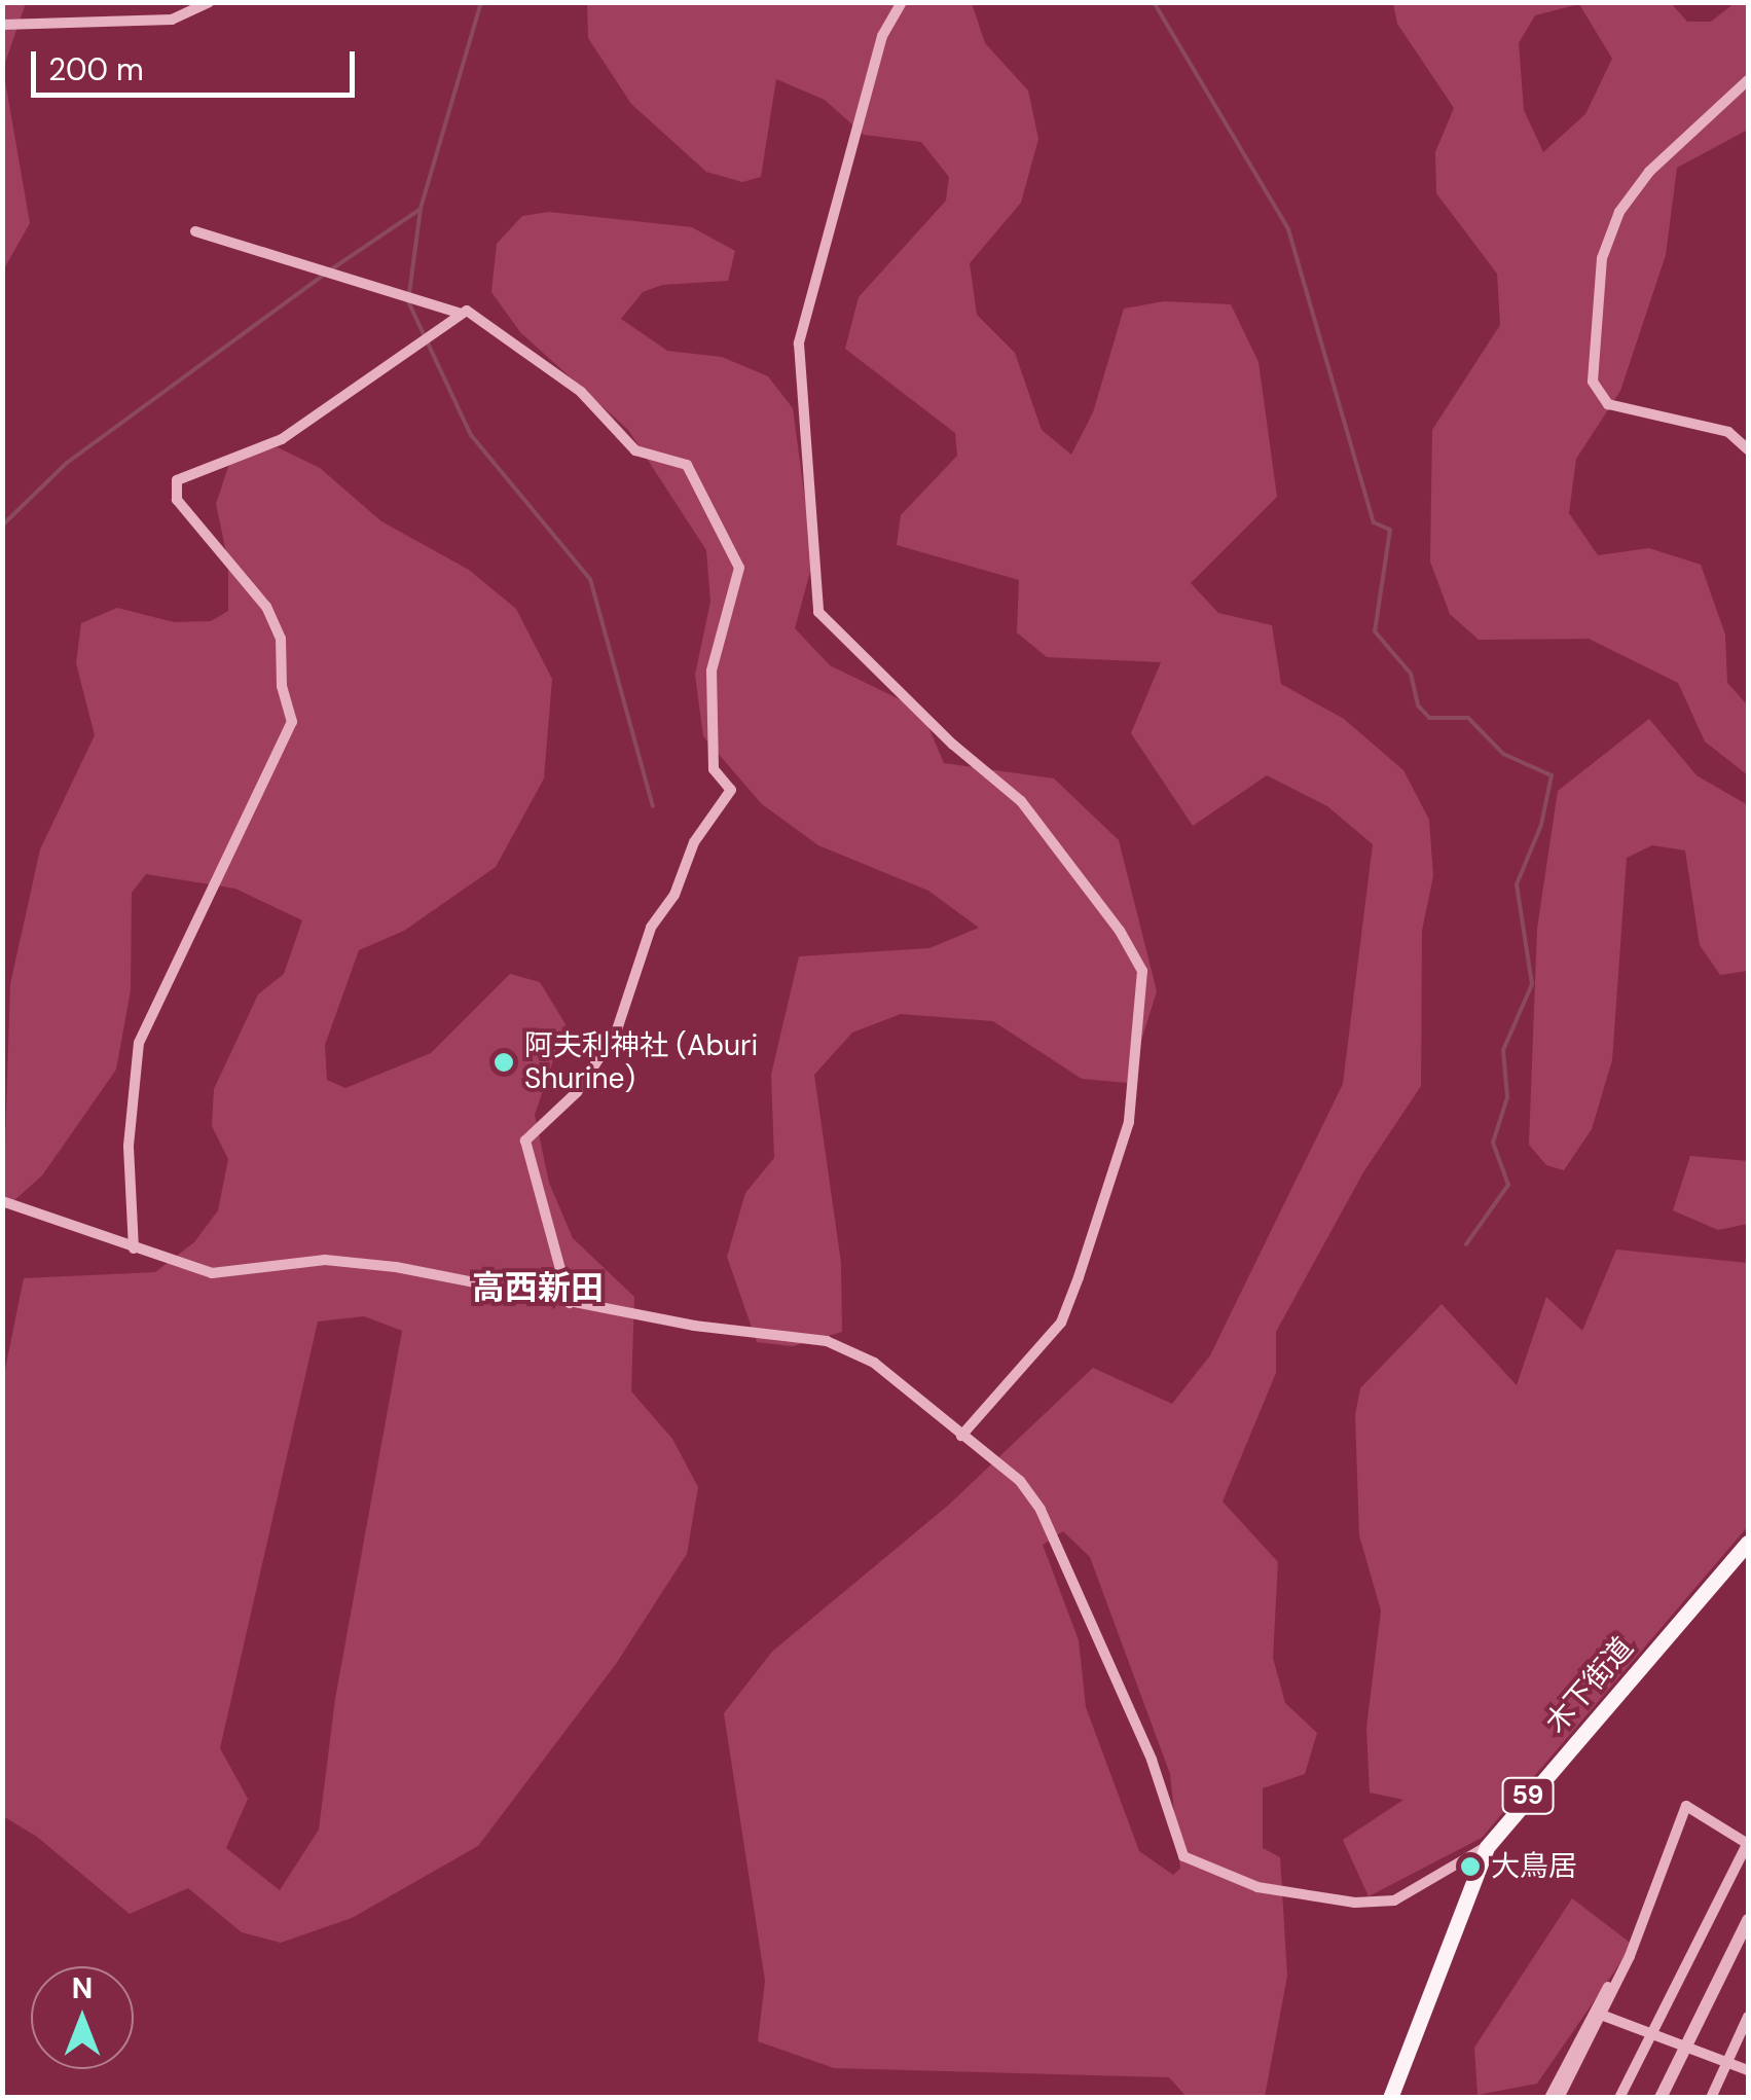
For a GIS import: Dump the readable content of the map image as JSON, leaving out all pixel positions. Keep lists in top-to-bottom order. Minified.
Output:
{"streets":{"main road":["木下街道","59"]},"districts":["高西新田"],"places":["阿夫利神社 (Aburi Shurine)","大鳥居"],"scale_bar":"200 m","north":"top"}
